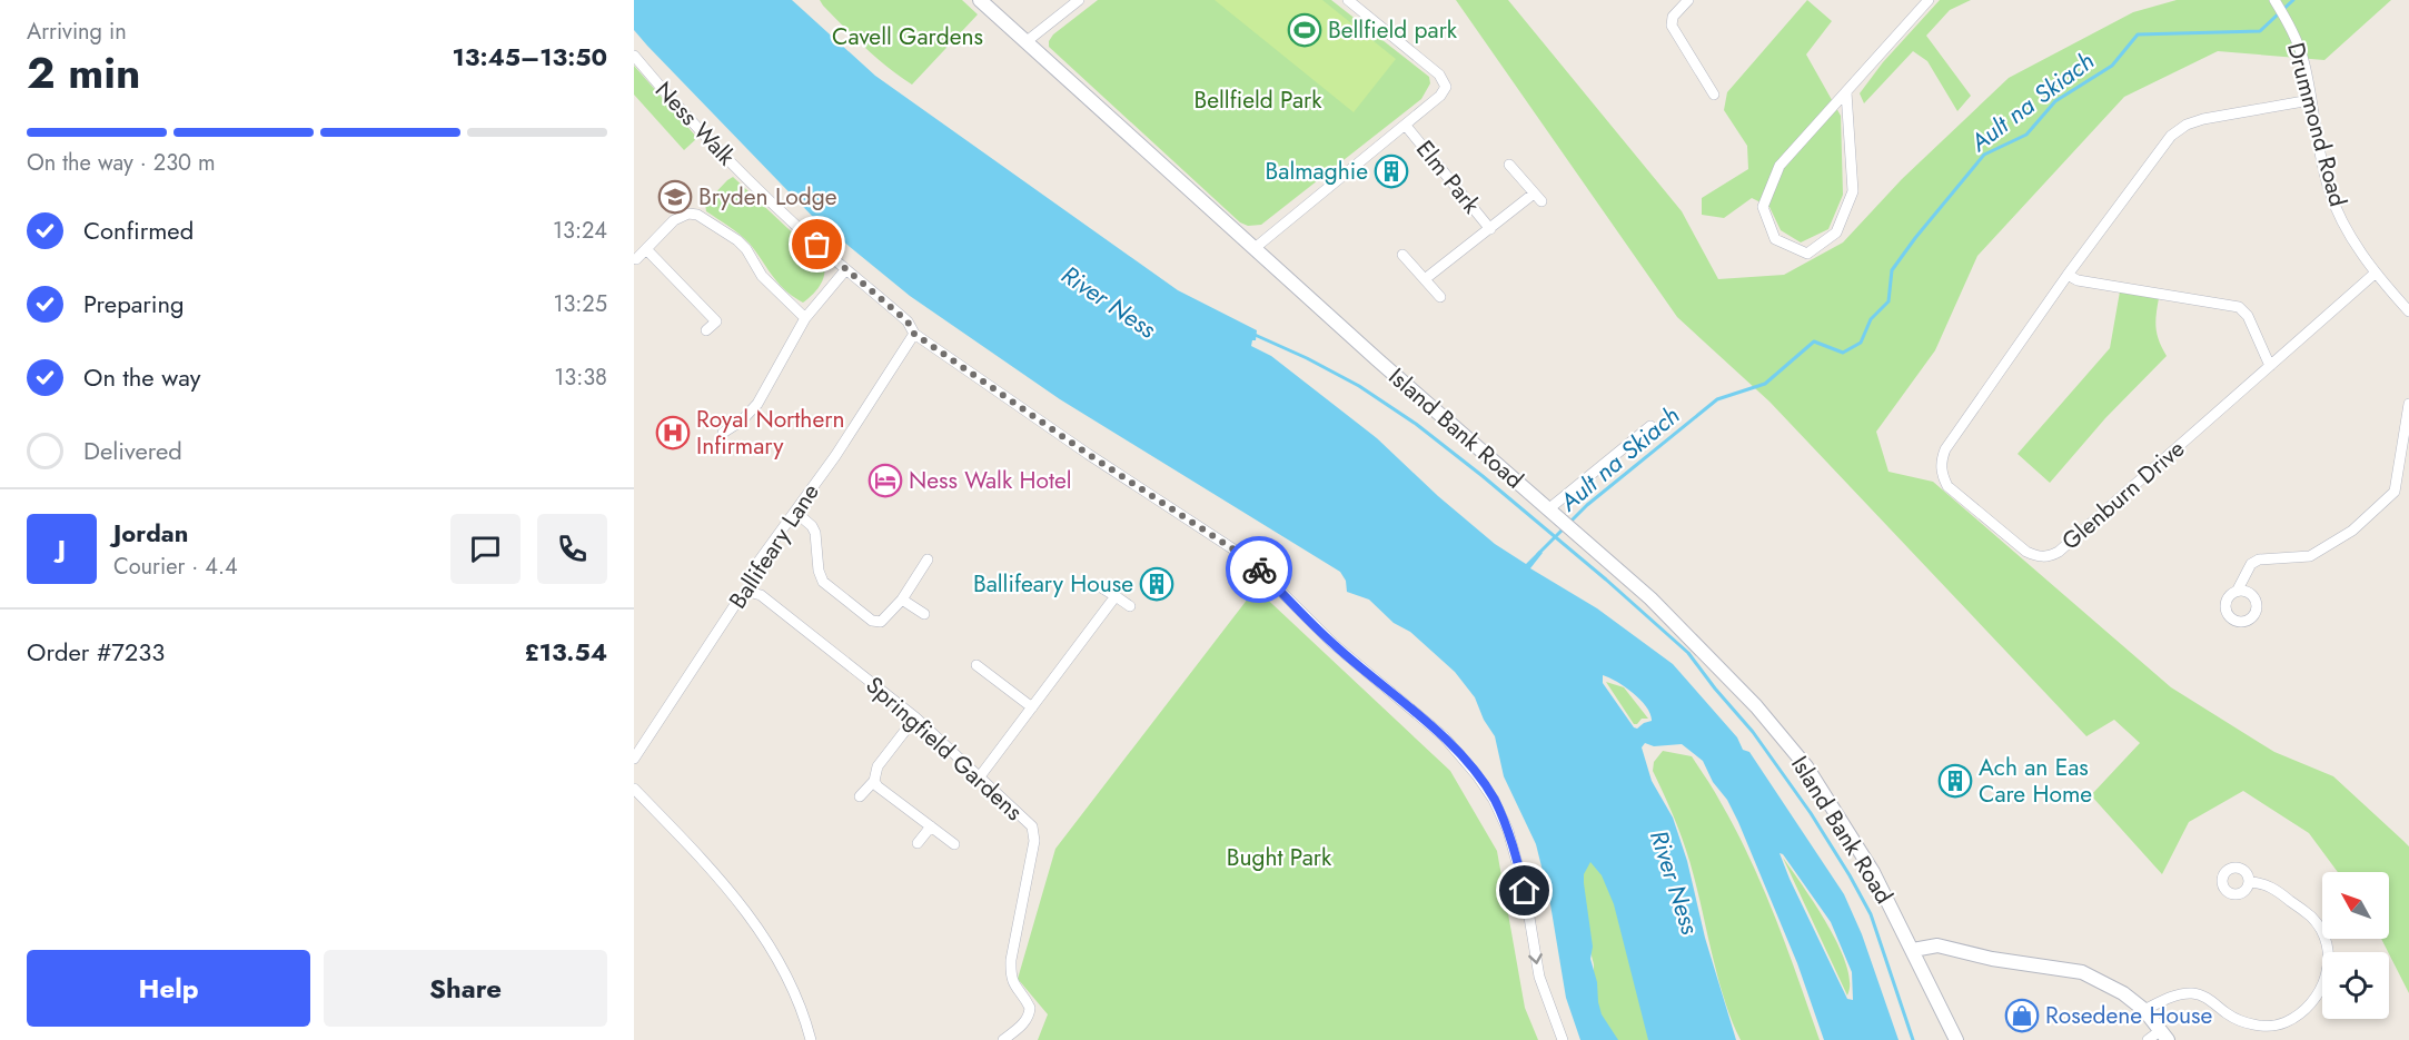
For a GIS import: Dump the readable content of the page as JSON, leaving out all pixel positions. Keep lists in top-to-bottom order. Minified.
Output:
{"streets":{"main road":["Island Bank Road"],"street":["Ness Walk","Drummond Road","Elm Park","Glenburn Drive","Ballifeary Lane","Springfield Gardens"]},"crossings":[["Ness Walk","Ballifeary Lane"],["Drummond Road","Glenburn Drive"],["Ballifeary Lane","Springfield Gardens"]],"one_way":["Ness Walk"],"water":["Ault na Skiach","River Ness"],"parks":["Cavell Gardens","Bellfield Park","Bught Park"],"places":{"sports":["Bellfield park"],"building":["Balmaghie","Ballifeary House","Ach an Eas Care Home"],"school or university":["Bryden Lodge"],"hospital":["Royal Northern Infirmary"],"hotel":["Ness Walk Hotel"],"shop":["Rosedene House"]},"north":"top left","page":{"heading":["2 min","Arriving in","13:45–13:50"],"panel":["Jordan","Courier · 4.4","Order #7233","£13.54"],"bar":"On the way · 230 m","list":[["Confirmed","13:24"],["Preparing","13:25"],["On the way","13:38"],"Delivered"],"round":"J","buttons":["Help","Share"]}}
